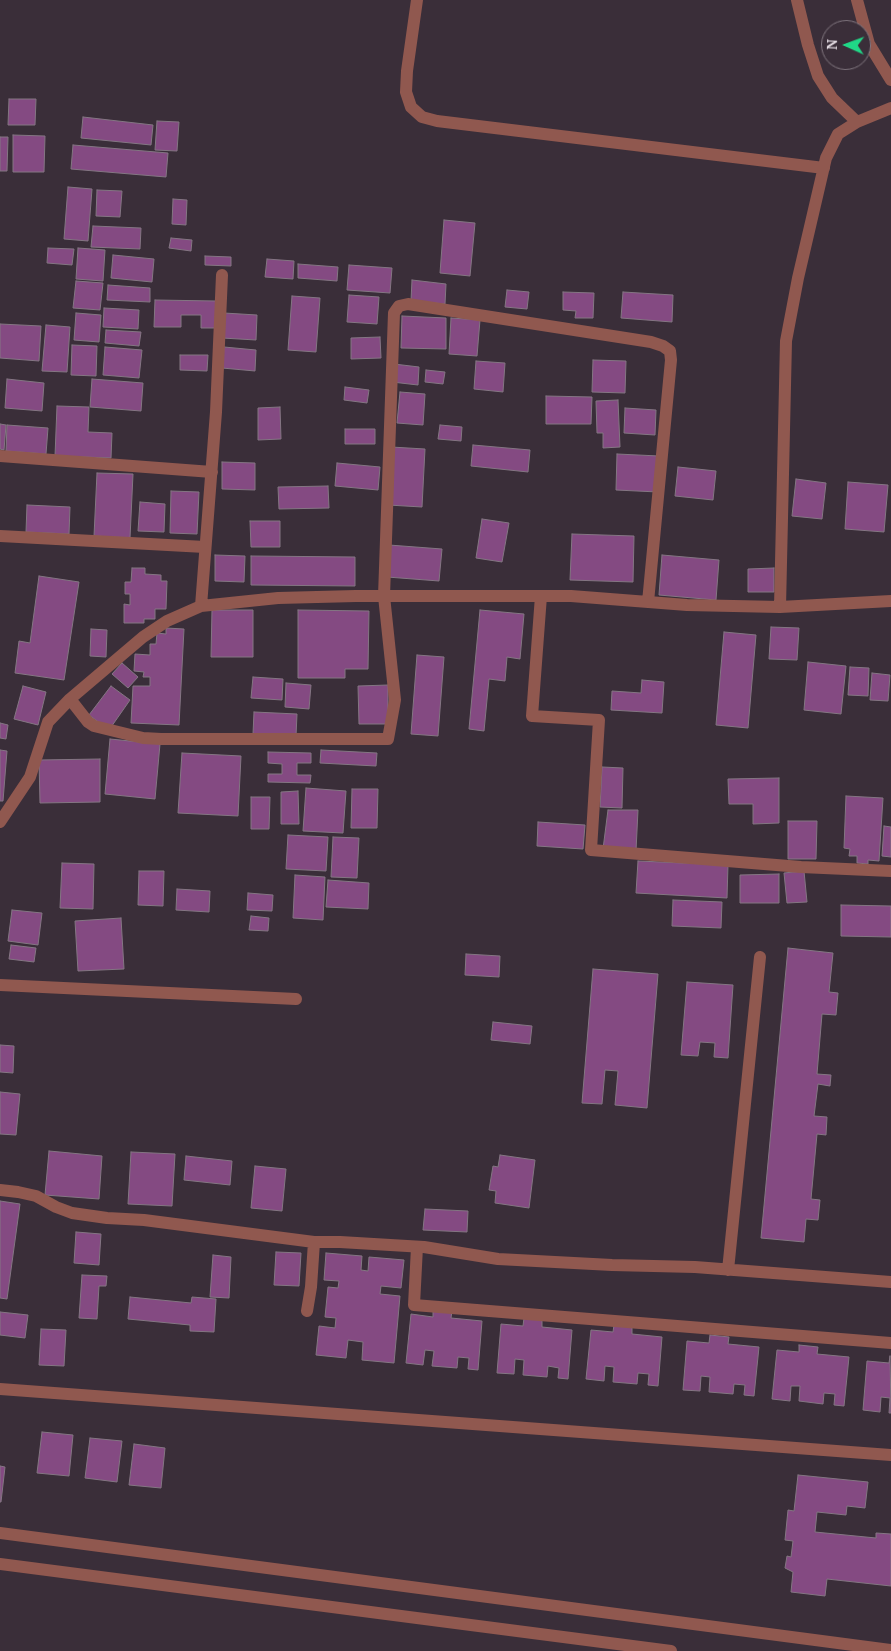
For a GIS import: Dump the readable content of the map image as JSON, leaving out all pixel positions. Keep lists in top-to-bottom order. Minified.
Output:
{"north":"left"}
